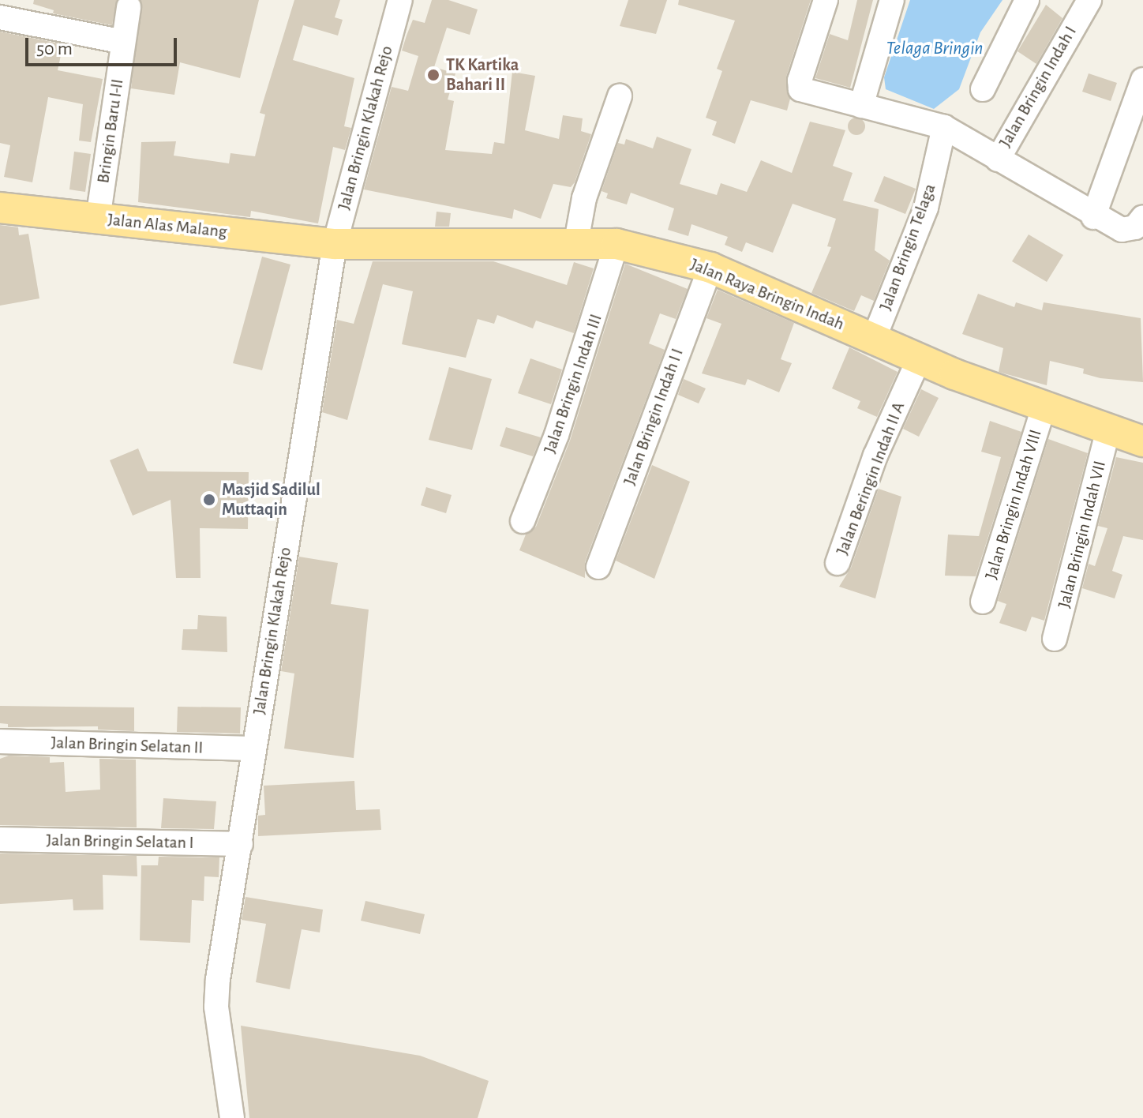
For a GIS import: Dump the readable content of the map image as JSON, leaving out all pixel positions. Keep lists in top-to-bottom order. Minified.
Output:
{"streets":{"main road":["Jalan Alas Malang","Jalan Raya Bringin Indah"],"street":["Jalan Bringin Indah I","Jalan Bringin Klakah Rejo","Bringin Baru I-II","Jalan Bringin Telaga","Jalan Bringin Indah III","Jalan Bringin Indah I I","Jalan Beringin Indah II A","Jalan Bringin Indah VIII","Jalan Bringin Indah VII","Jalan Bringin Selatan II","Jalan Bringin Selatan I"]},"crossings":[["Jalan Bringin Klakah Rejo","Jalan Alas Malang"],["Jalan Bringin Klakah Rejo","Jalan Raya Bringin Indah"],["Jalan Bringin Klakah Rejo","Jalan Bringin Selatan II"],["Jalan Bringin Klakah Rejo","Jalan Bringin Selatan I"],["Bringin Baru I-II","Jalan Alas Malang"],["Jalan Alas Malang","Jalan Raya Bringin Indah"],["Jalan Bringin Telaga","Jalan Raya Bringin Indah"],["Jalan Raya Bringin Indah","Jalan Bringin Indah III"],["Jalan Raya Bringin Indah","Jalan Bringin Indah I I"],["Jalan Raya Bringin Indah","Jalan Beringin Indah II A"],["Jalan Raya Bringin Indah","Jalan Bringin Indah VIII"],["Jalan Raya Bringin Indah","Jalan Bringin Indah VII"]],"water":["Telaga Bringin"],"places":["TK Kartika Bahari II","Masjid Sadilul Muttaqin"],"scale_bar":"50 m"}
